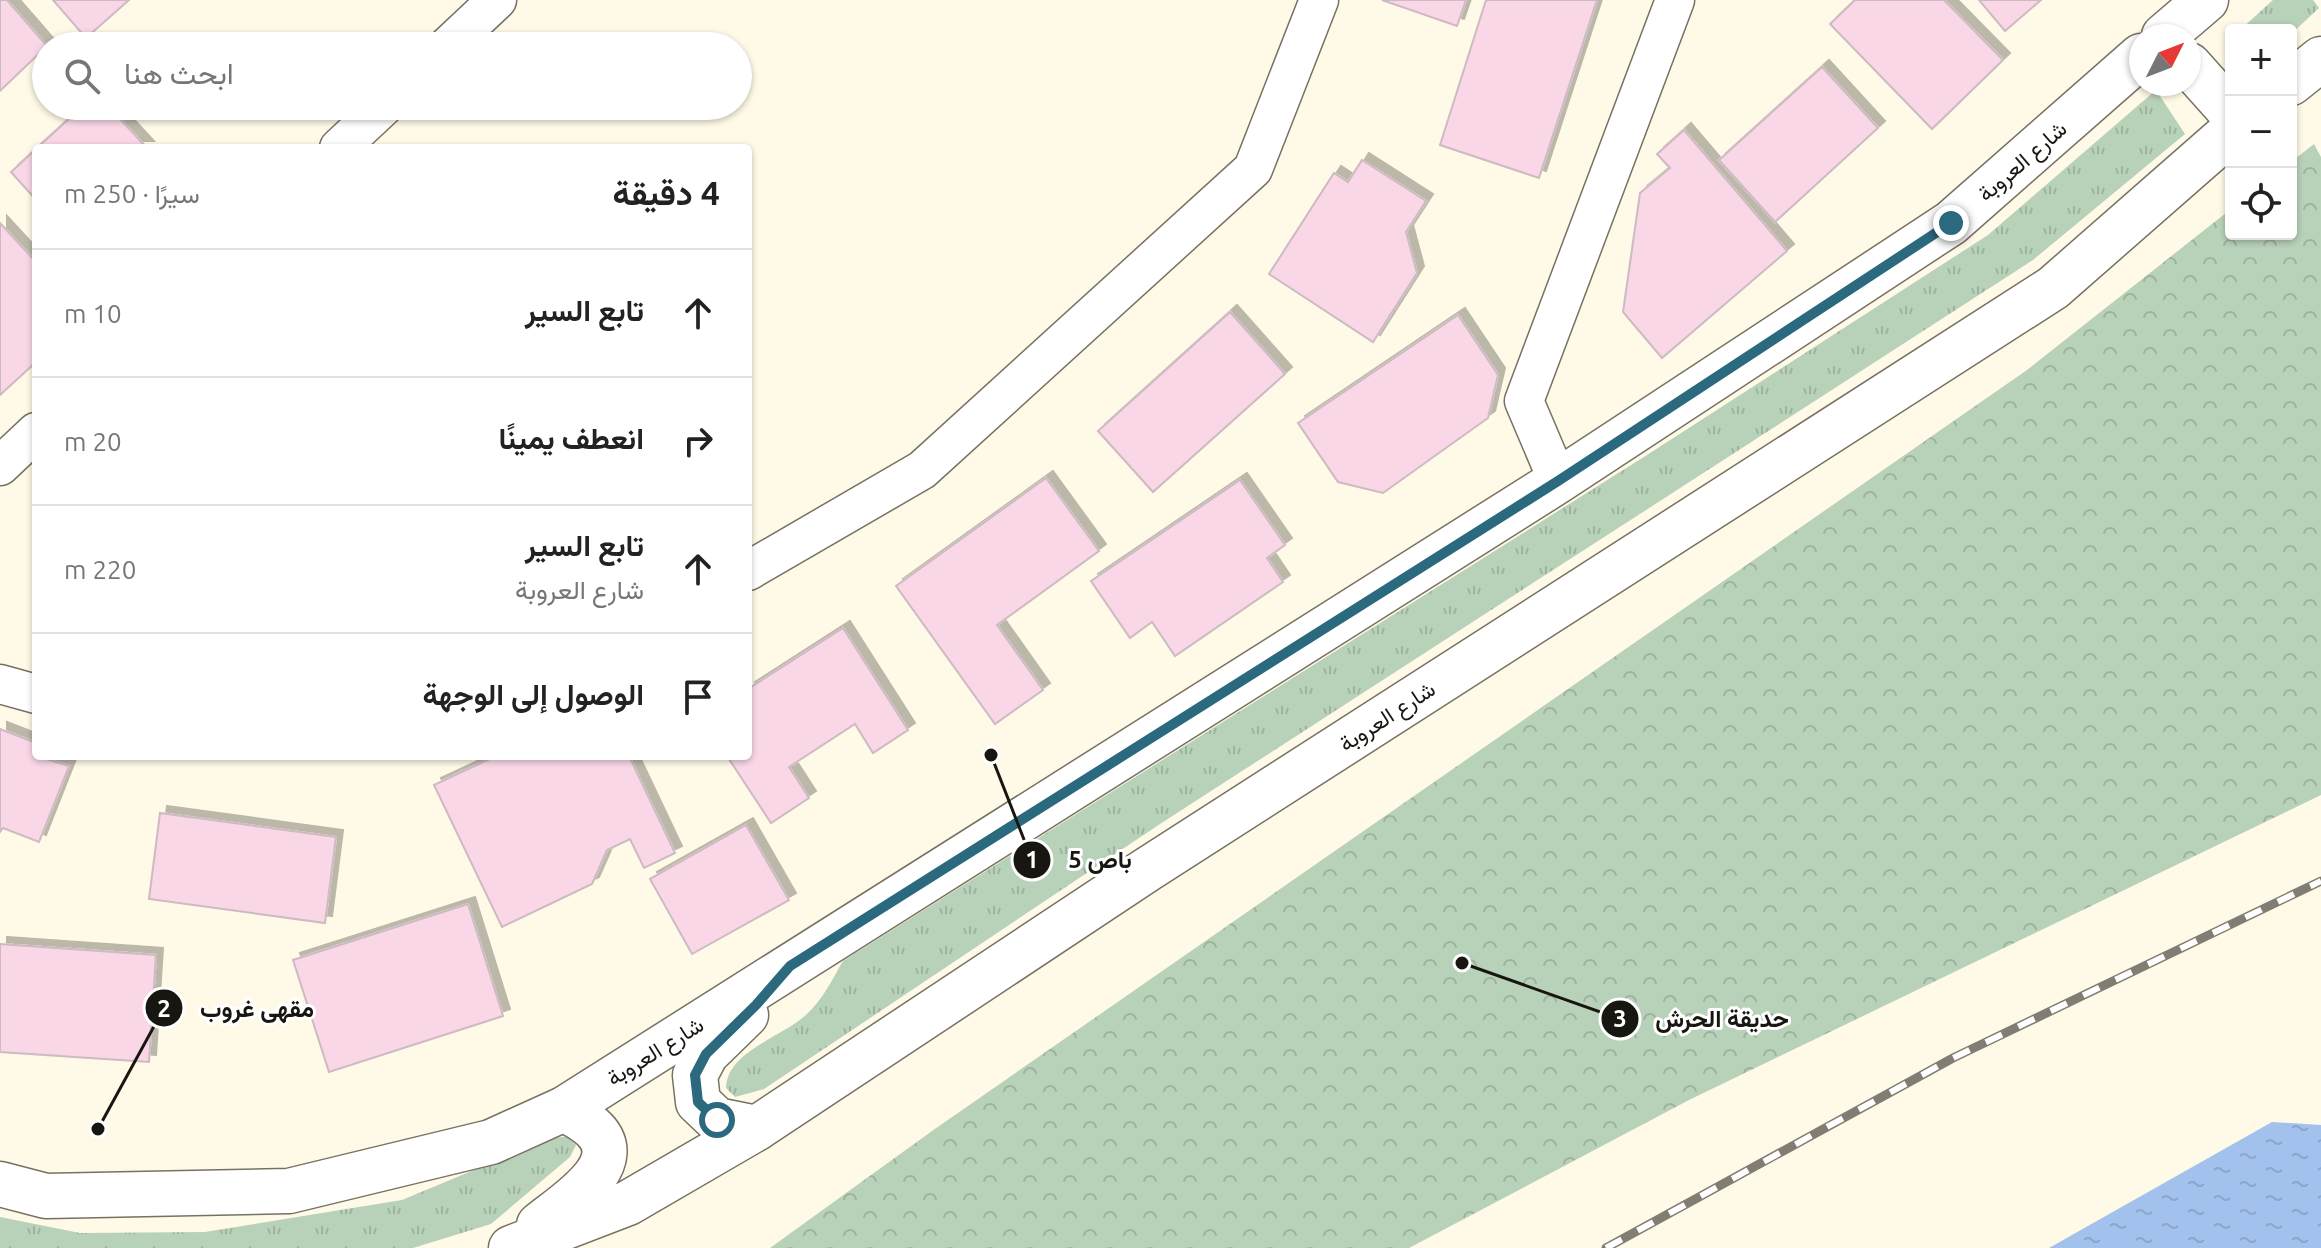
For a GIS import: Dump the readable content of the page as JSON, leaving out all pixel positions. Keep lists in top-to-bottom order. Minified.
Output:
{"streets":{"main road":["شارع العروبة"]},"places":["باص 5","حديقة الحرش","مقهى غروب"],"north":"top right","page":{"map_buttons":["+","−"],"search":"ابحث هنا","heading":["4 دقيقة","سيرًا · 250 m"],"list":[["تابع السير","10 m"],["انعطف يمينًا","20 m"],["تابع السير","شارع العروبة","220 m"],"الوصول إلى الوجهة"]}}
